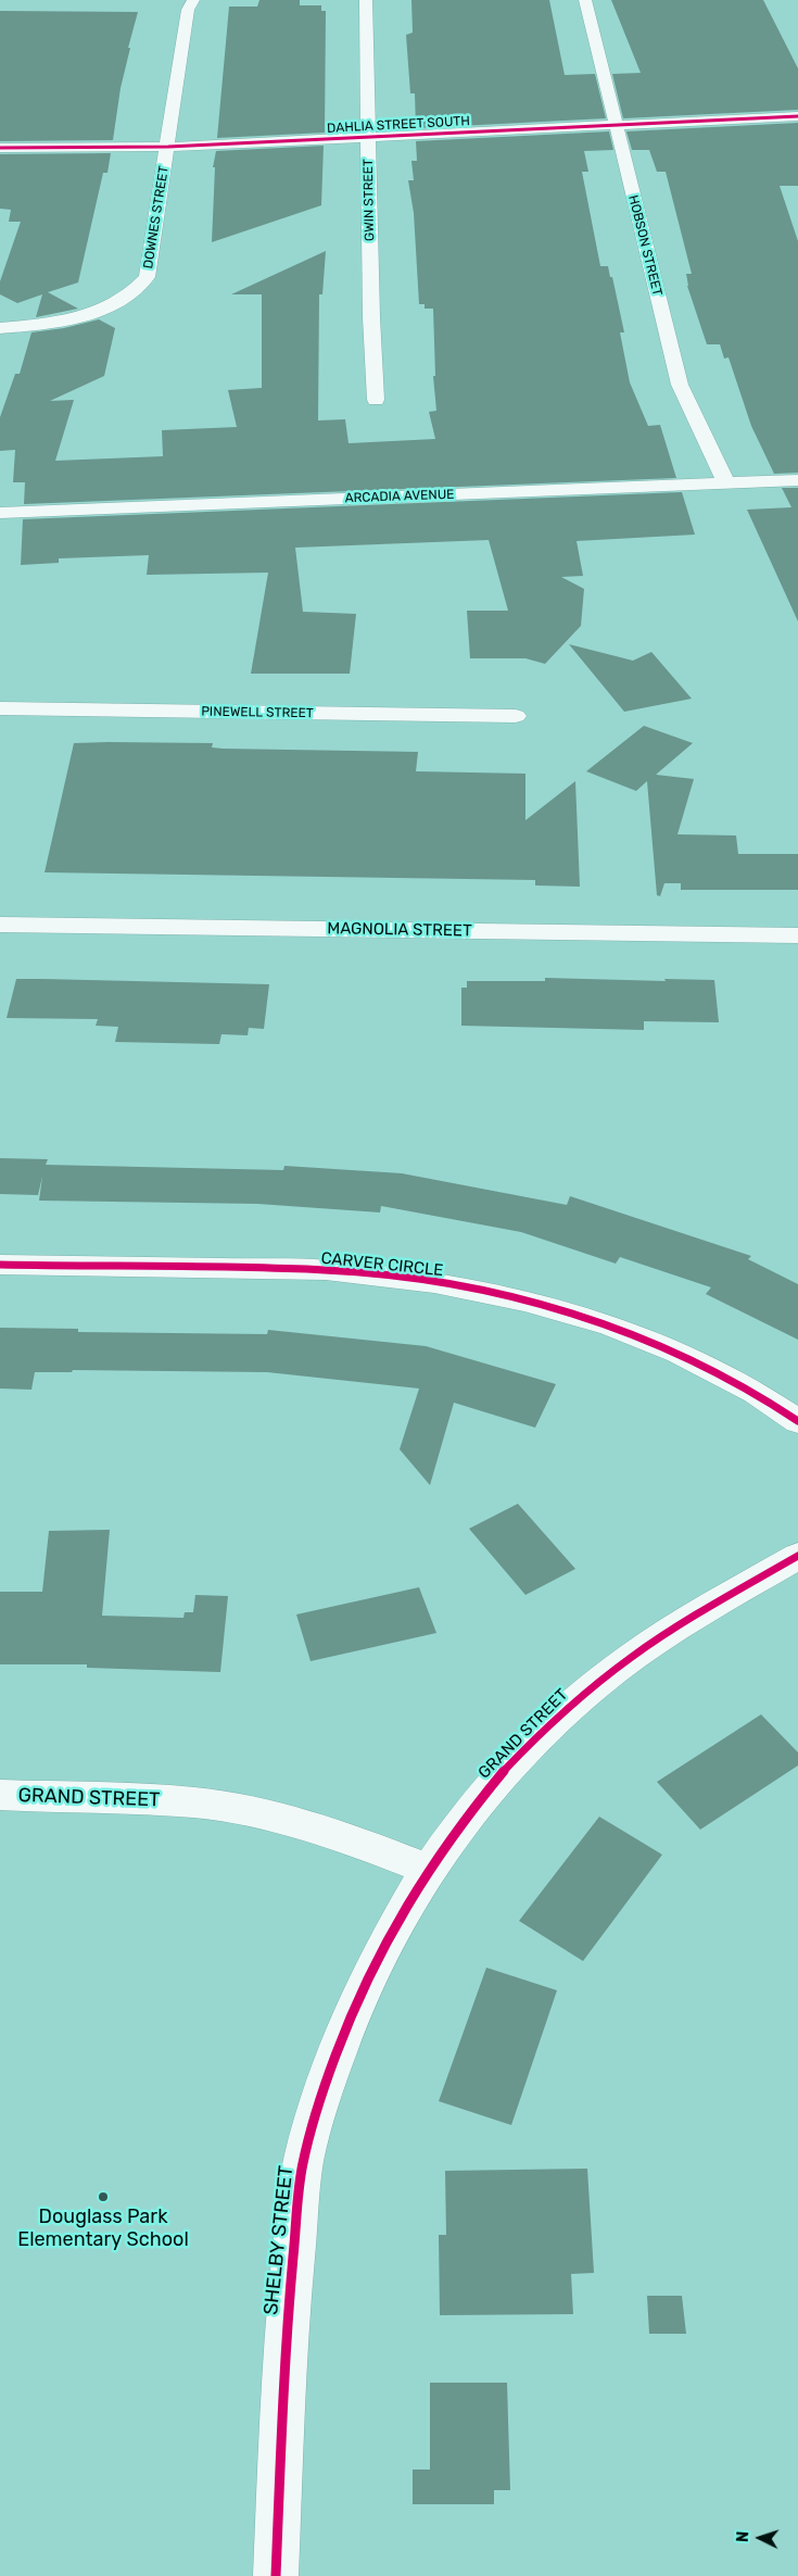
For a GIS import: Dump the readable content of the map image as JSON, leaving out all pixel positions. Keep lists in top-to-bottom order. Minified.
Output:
{"streets":{"street":["DAHLIA STREET SOUTH","GWIN STREET","DOWNES STREET","HOBSON STREET","ARCADIA AVENUE","PINEWELL STREET","MAGNOLIA STREET","CARVER CIRCLE","GRAND STREET","SHELBY STREET"]},"crossings":[["DAHLIA STREET SOUTH","GWIN STREET"],["DAHLIA STREET SOUTH","DOWNES STREET"],["DAHLIA STREET SOUTH","HOBSON STREET"],["HOBSON STREET","ARCADIA AVENUE"],["GRAND STREET","SHELBY STREET"]],"places":["Douglass Park Elementary School"],"north":"left"}
